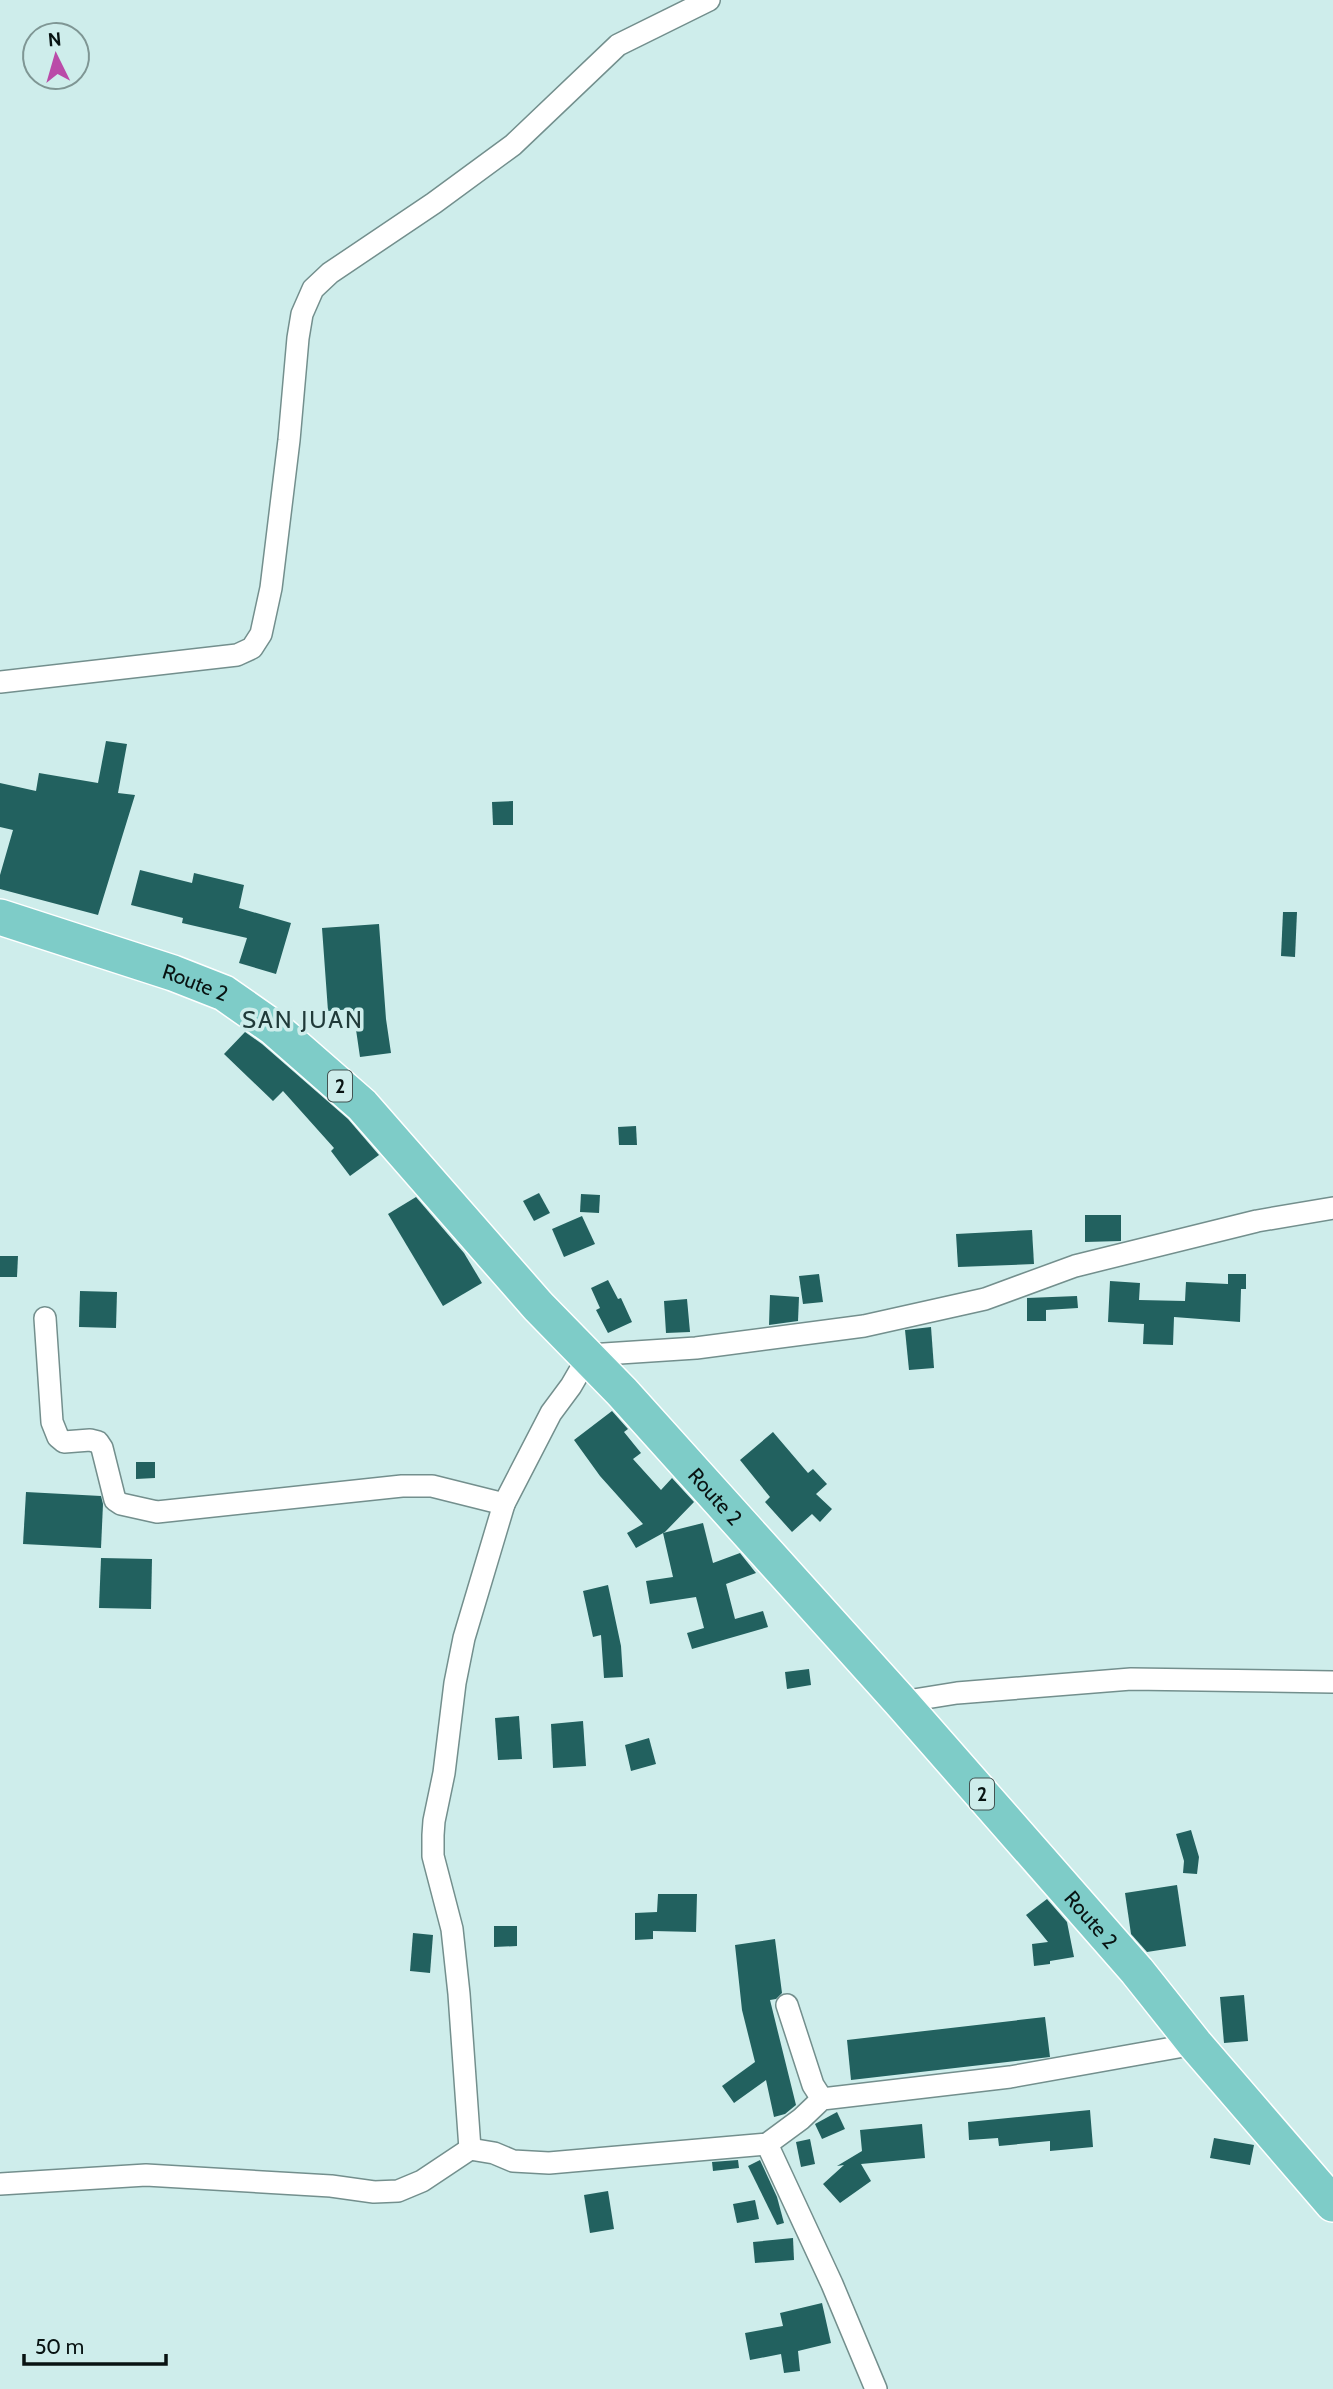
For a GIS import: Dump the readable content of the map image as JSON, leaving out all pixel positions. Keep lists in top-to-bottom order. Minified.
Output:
{"streets":{"highway":["Route 2","2"]},"districts":["SAN JUAN"],"scale_bar":"50 m","north":"top"}
